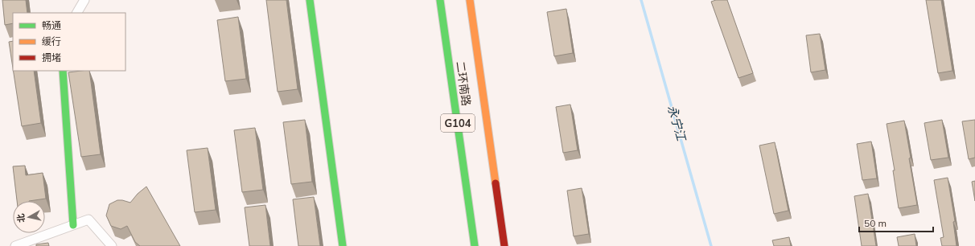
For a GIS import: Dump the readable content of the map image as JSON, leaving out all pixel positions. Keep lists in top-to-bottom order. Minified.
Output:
{"streets":{"main road":["二环南路","G104"]},"water":["永宁江"],"legend":["畅通","缓行","拥堵"],"scale_bar":"50 m","north":"left"}
